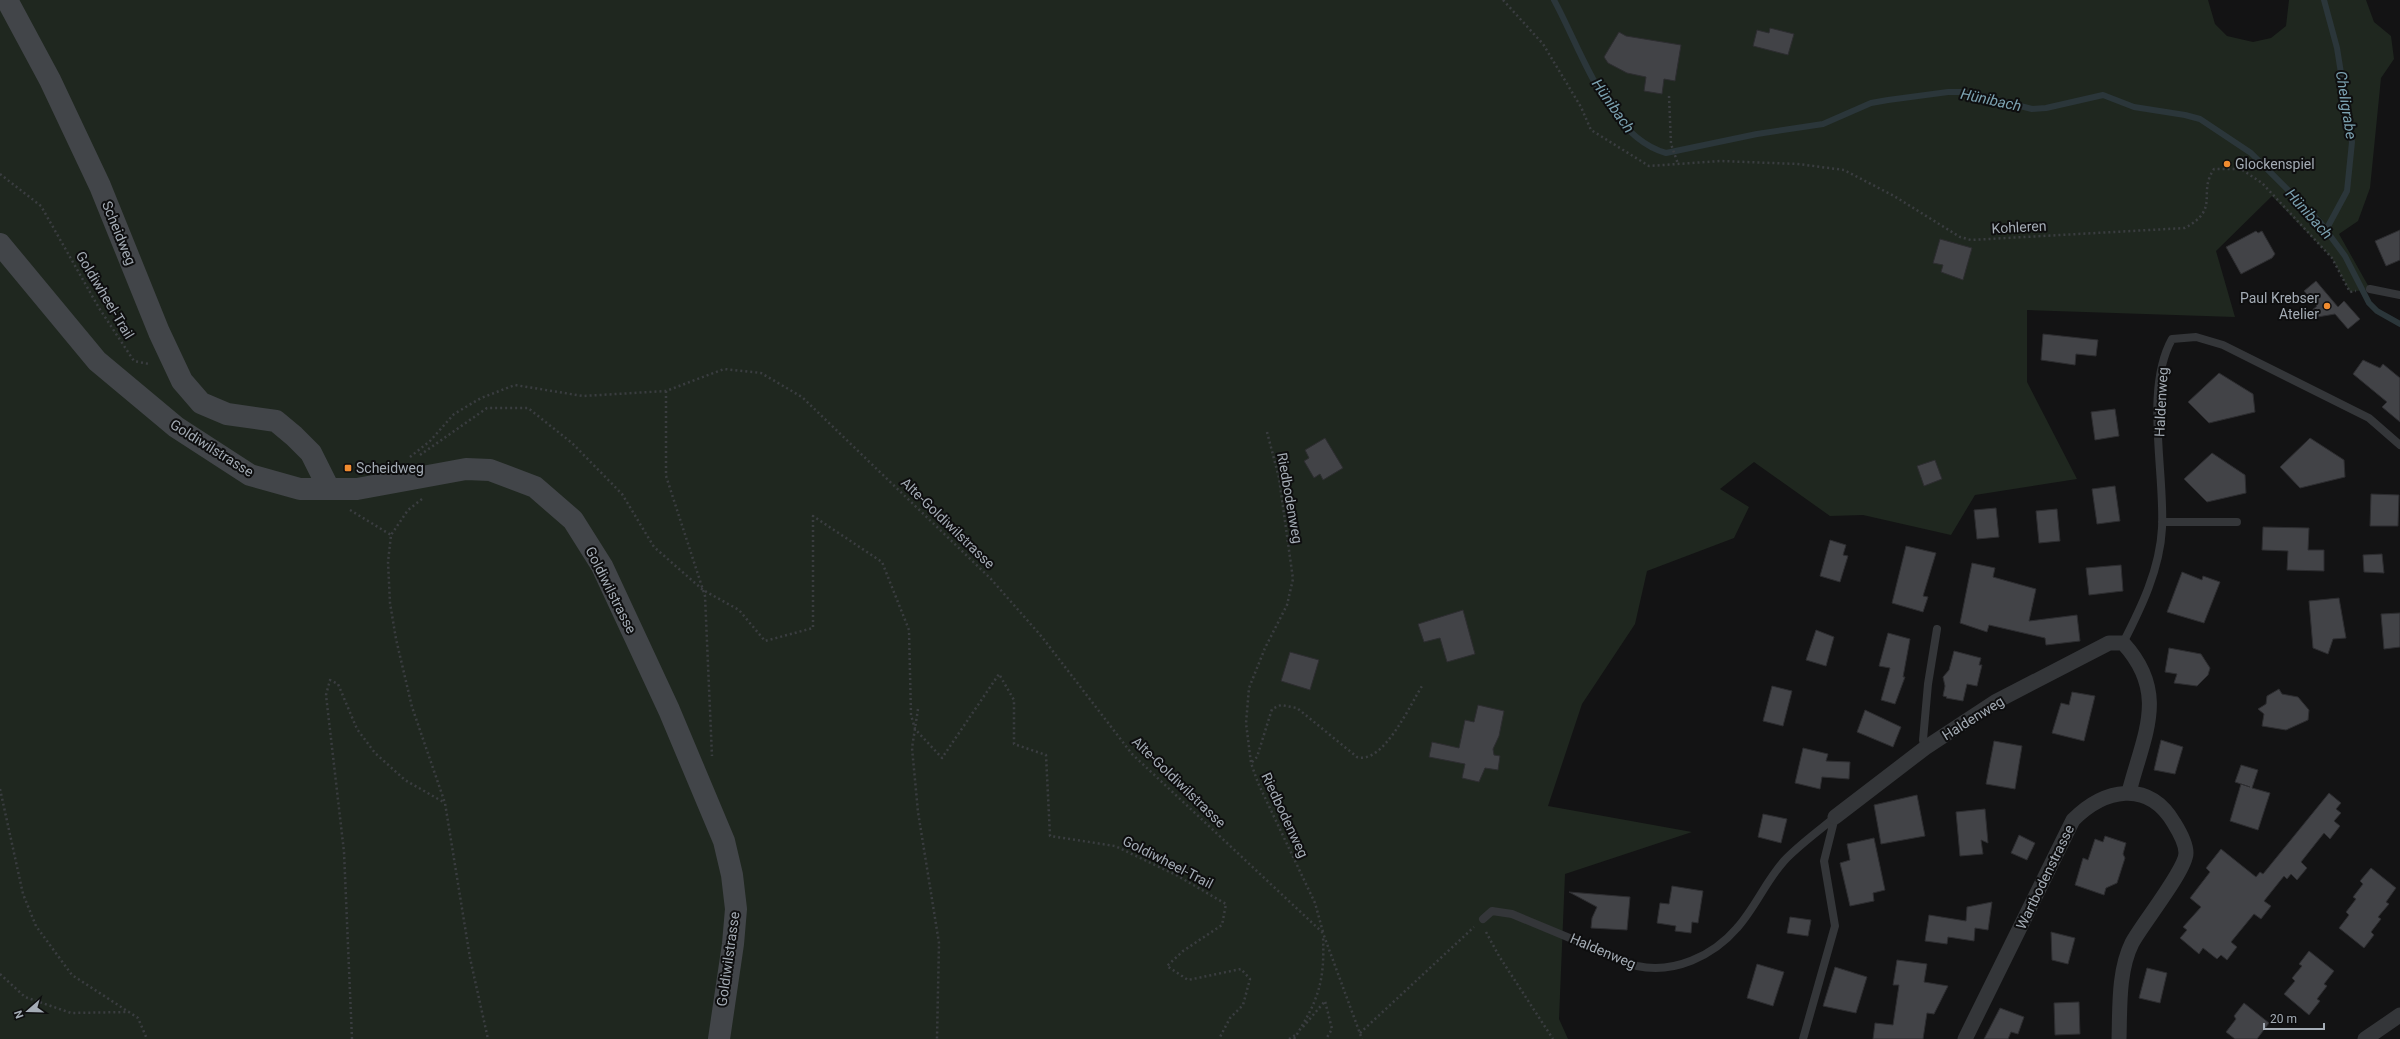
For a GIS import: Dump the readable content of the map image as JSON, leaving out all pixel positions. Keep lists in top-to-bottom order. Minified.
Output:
{"streets":{"street":["Scheidweg","Haldenweg","Goldiwilstrasse","Wartbodenstrasse"],"path":["Kohleren","Goldiwheel-Trail","Riedbodenweg","Alte-Goldiwilstrasse"]},"crossings":[["Scheidweg","Goldiwilstrasse"],["Riedbodenweg","Alte-Goldiwilstrasse"]],"water":["Hünibach","Cheligrabe"],"places":{"other":["Glockenspiel","Paul Krebser Atelier"],"transit":["Scheidweg"]},"scale_bar":"20 m","north":"left"}
